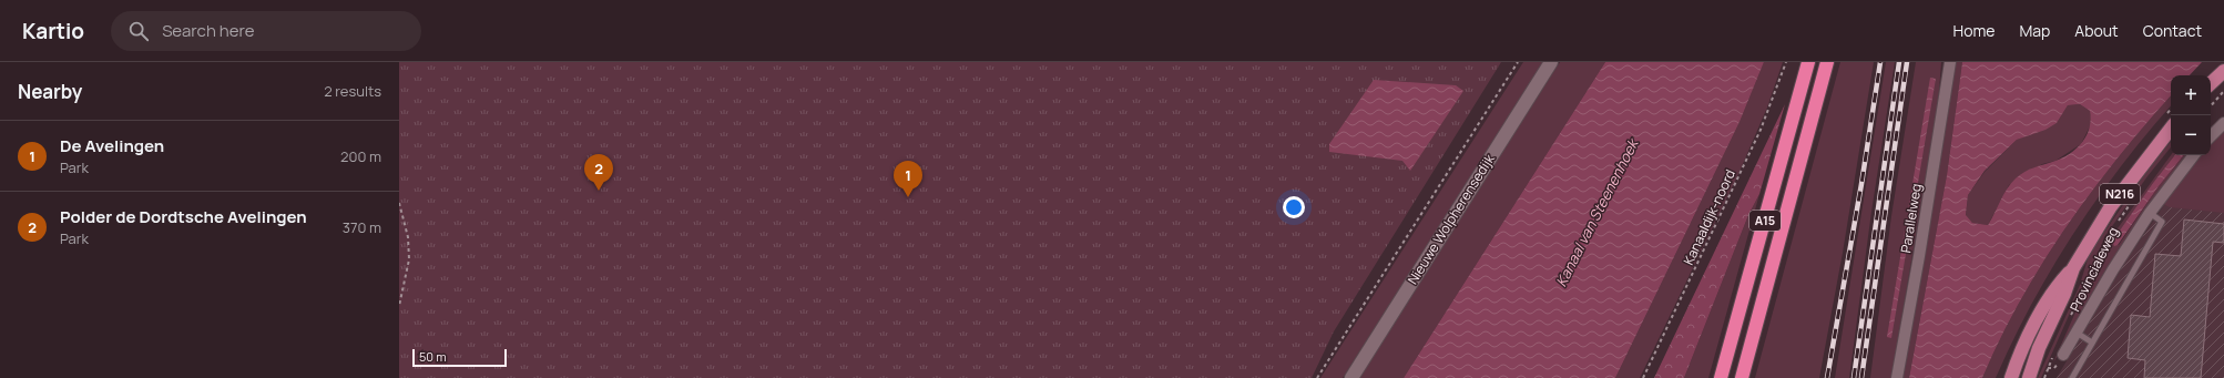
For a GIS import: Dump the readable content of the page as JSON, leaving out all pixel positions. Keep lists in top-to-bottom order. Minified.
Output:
{"streets":{"highway":["A15"],"main road":["N216","Provincialeweg"],"street":["Parallelweg","Nieuwe Wolpherensedijk"],"path":["Kanaaldijk-noord"]},"water":["Kanaal van Steenenhoek"],"scale_bar":"50 m","page":{"header":"Kartio","search":"Search here","nav":["Home","Map","About","Contact"],"heading":["Nearby","2 results"],"map_buttons":["+","−"],"list":[{"mark":"1","name":"De Avelingen","note":"Park","value":"200 m"},{"mark":"2","name":"Polder de Dordtsche Avelingen","note":"Park","value":"370 m"}],"pins":["2","1"],"scale":"50 m"}}
